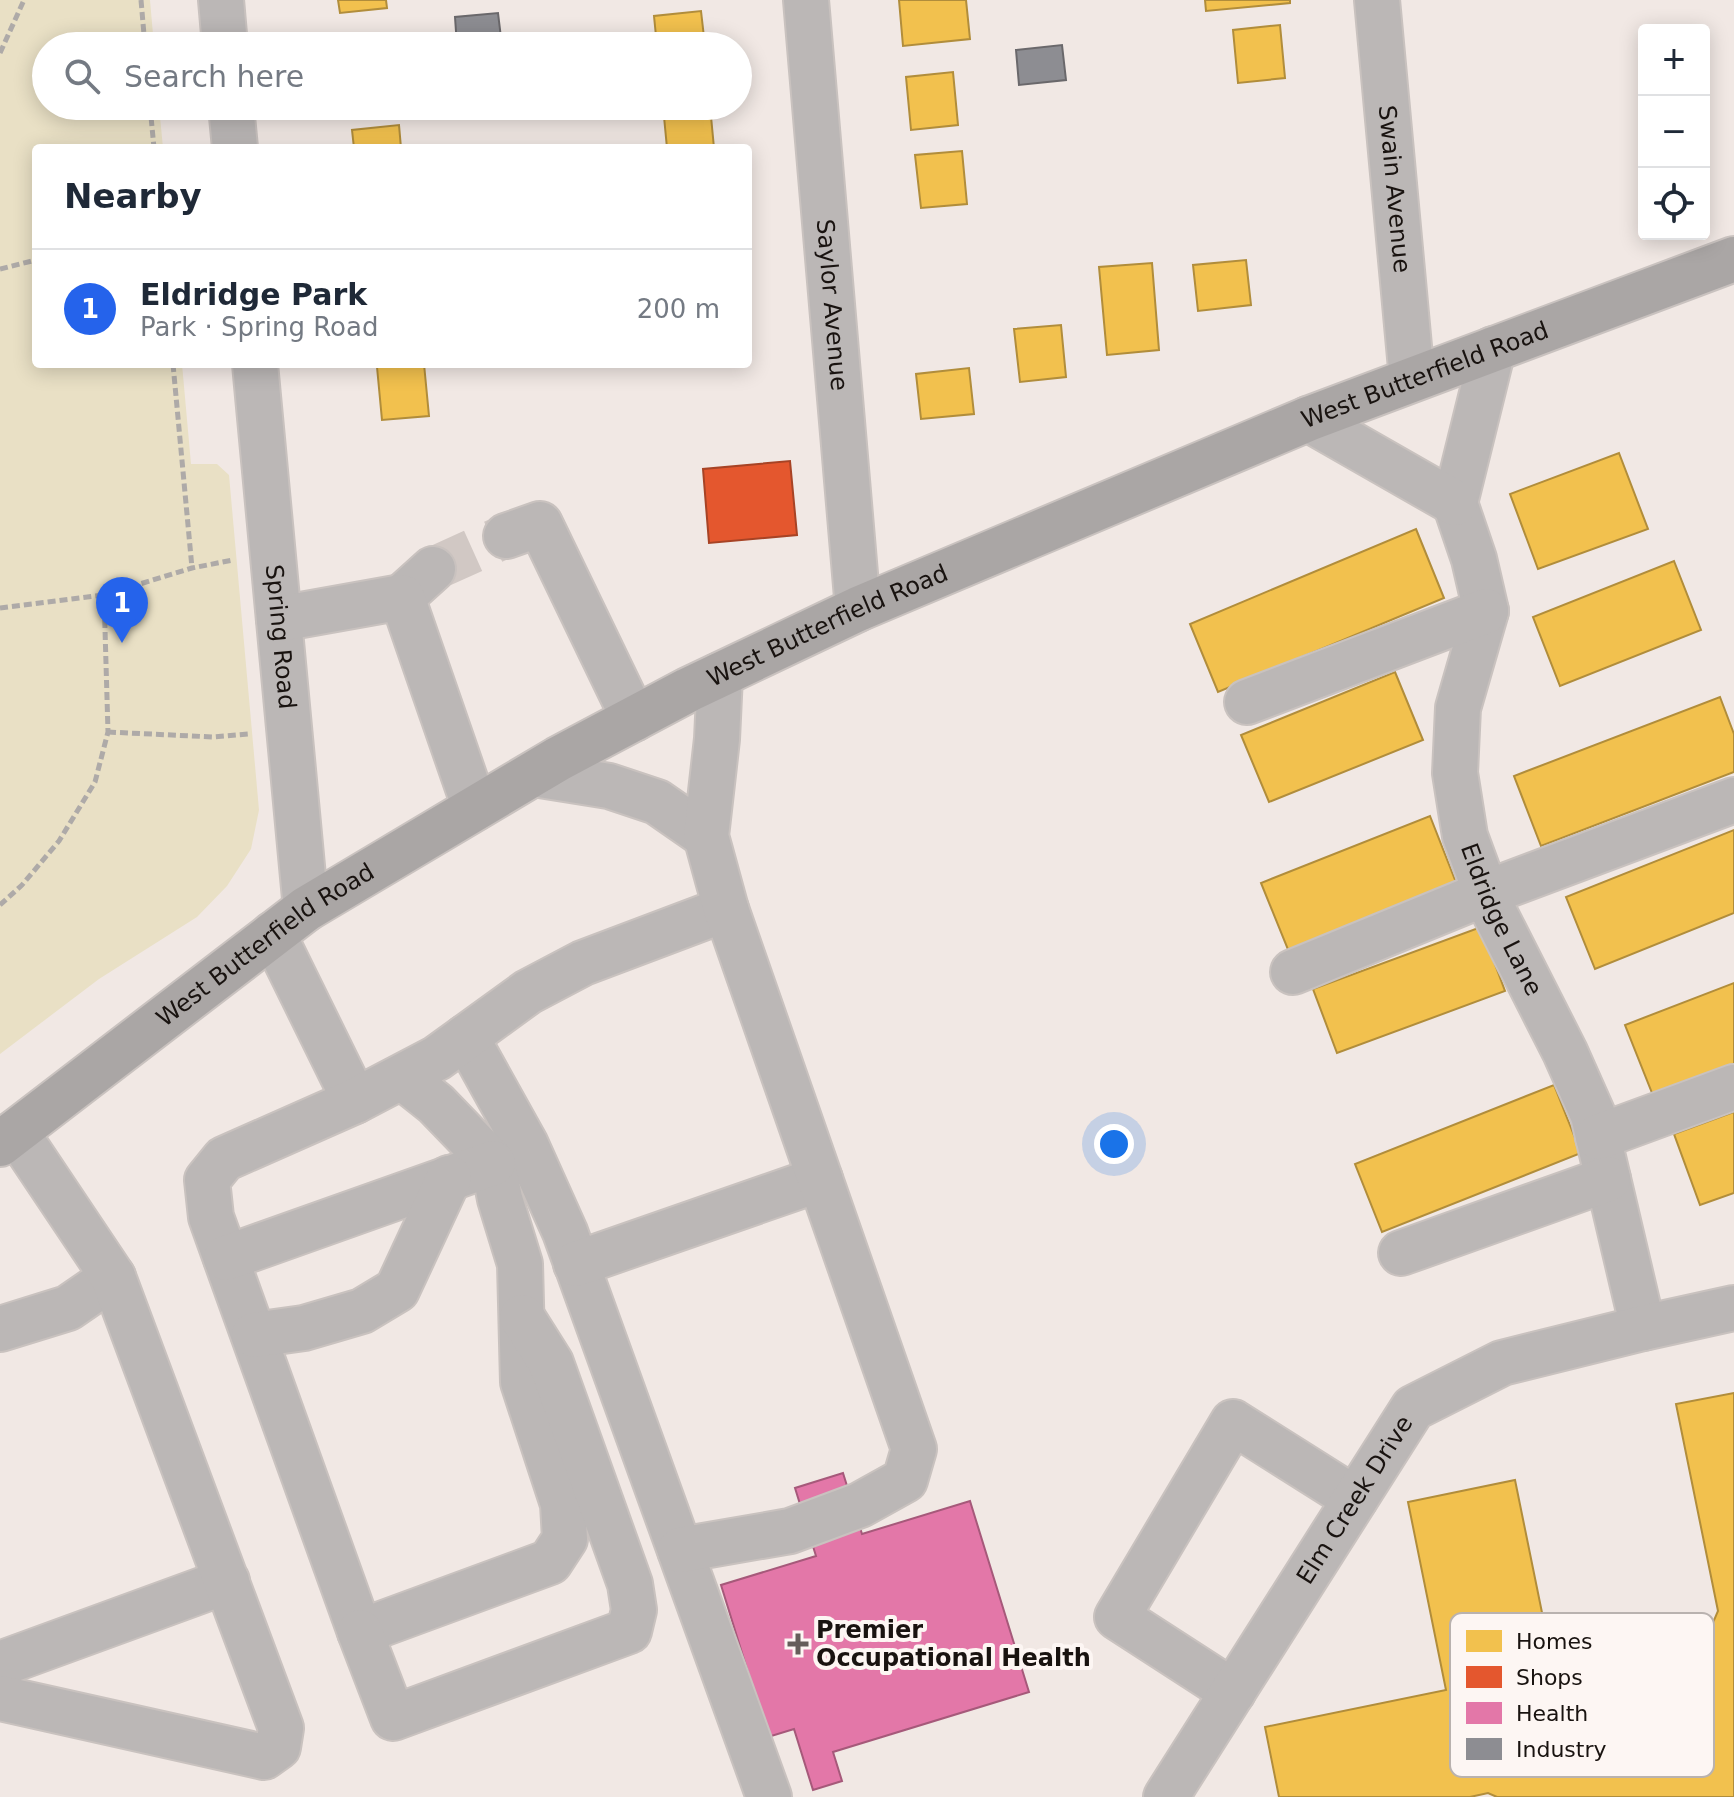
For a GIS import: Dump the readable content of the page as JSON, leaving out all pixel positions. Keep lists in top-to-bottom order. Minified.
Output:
{"streets":{"main road":["West Butterfield Road"],"street":["Swain Avenue","Saylor Avenue","Spring Road","Eldridge Lane","Elm Creek Drive"]},"crossings":[["Swain Avenue","West Butterfield Road"],["Saylor Avenue","West Butterfield Road"],["West Butterfield Road","Spring Road"],["Eldridge Lane","Elm Creek Drive"]],"places":{"health":["Premier Occupational Health"]},"legend":["Homes","Shops","Health","Industry"],"page":{"map_buttons":["+","−"],"search":"Search here","heading":"Nearby","list":[{"mark":"1","name":"Eldridge Park","note":"Park · Spring Road","value":"200 m"}],"pins":"1"}}
